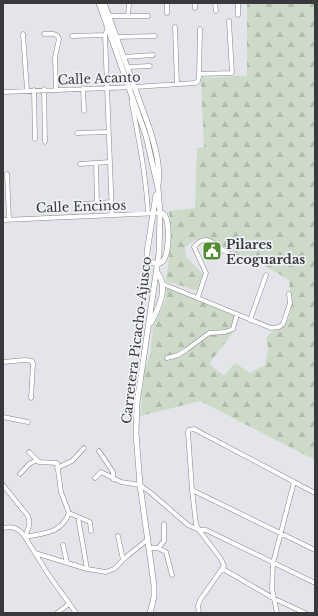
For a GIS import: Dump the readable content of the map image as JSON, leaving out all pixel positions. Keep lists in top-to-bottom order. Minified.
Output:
{"streets":{"main road":["Carretera Picacho-Ajusco"],"street":["Calle Acanto","Calle Encinos"]},"crossings":[["Calle Acanto","Carretera Picacho-Ajusco"],["Calle Encinos","Carretera Picacho-Ajusco"]],"places":{"public building":["Pilares Ecoguardas"]}}
